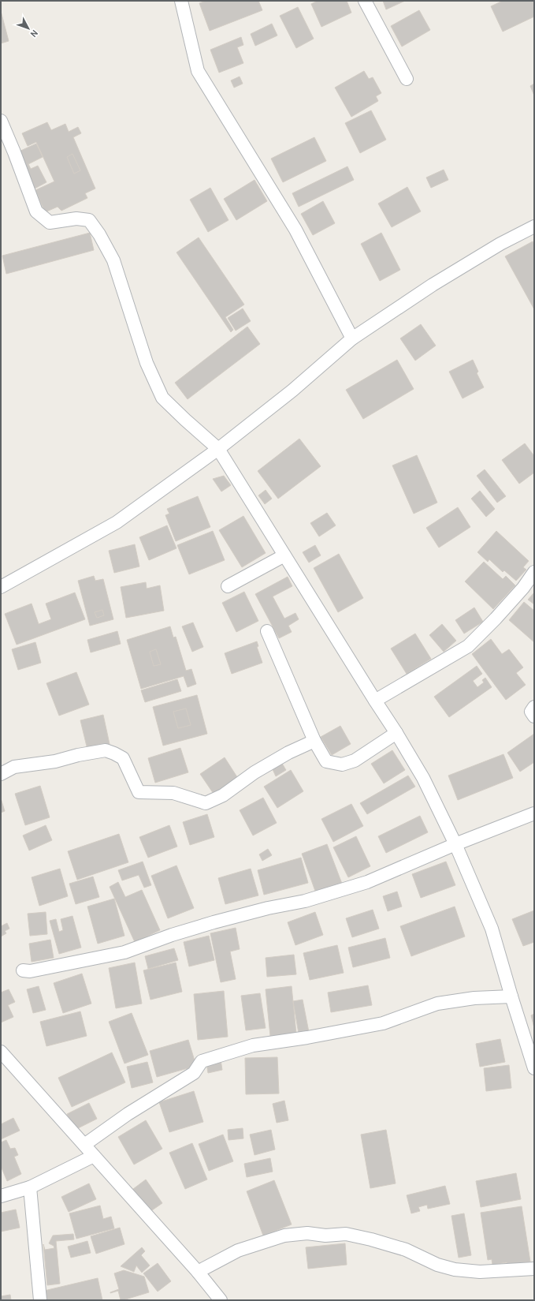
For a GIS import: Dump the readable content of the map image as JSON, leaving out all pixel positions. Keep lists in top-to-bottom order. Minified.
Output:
{"north":"bottom right"}
